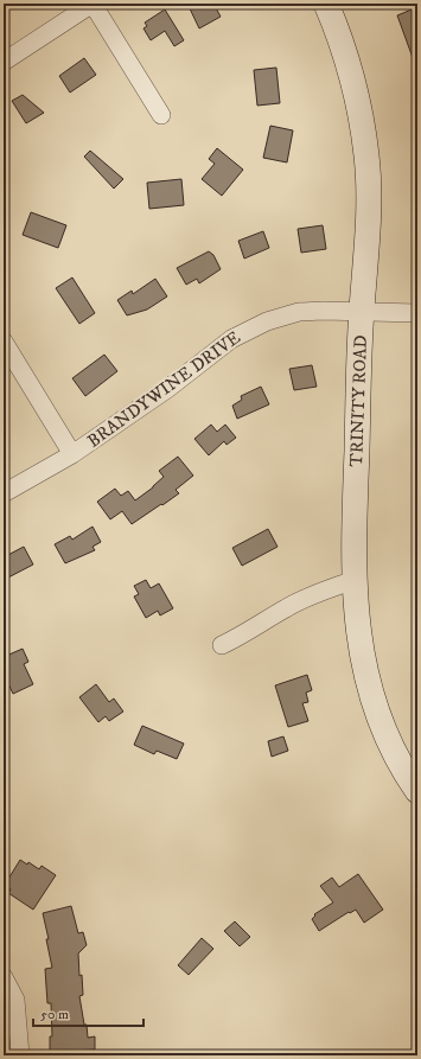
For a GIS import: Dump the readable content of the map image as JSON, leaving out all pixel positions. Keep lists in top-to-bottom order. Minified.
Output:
{"streets":{"main road":["TRINITY ROAD"],"street":["BRANDYWINE DRIVE"]},"crossings":[["BRANDYWINE DRIVE","TRINITY ROAD"]],"scale_bar":"50 m"}
